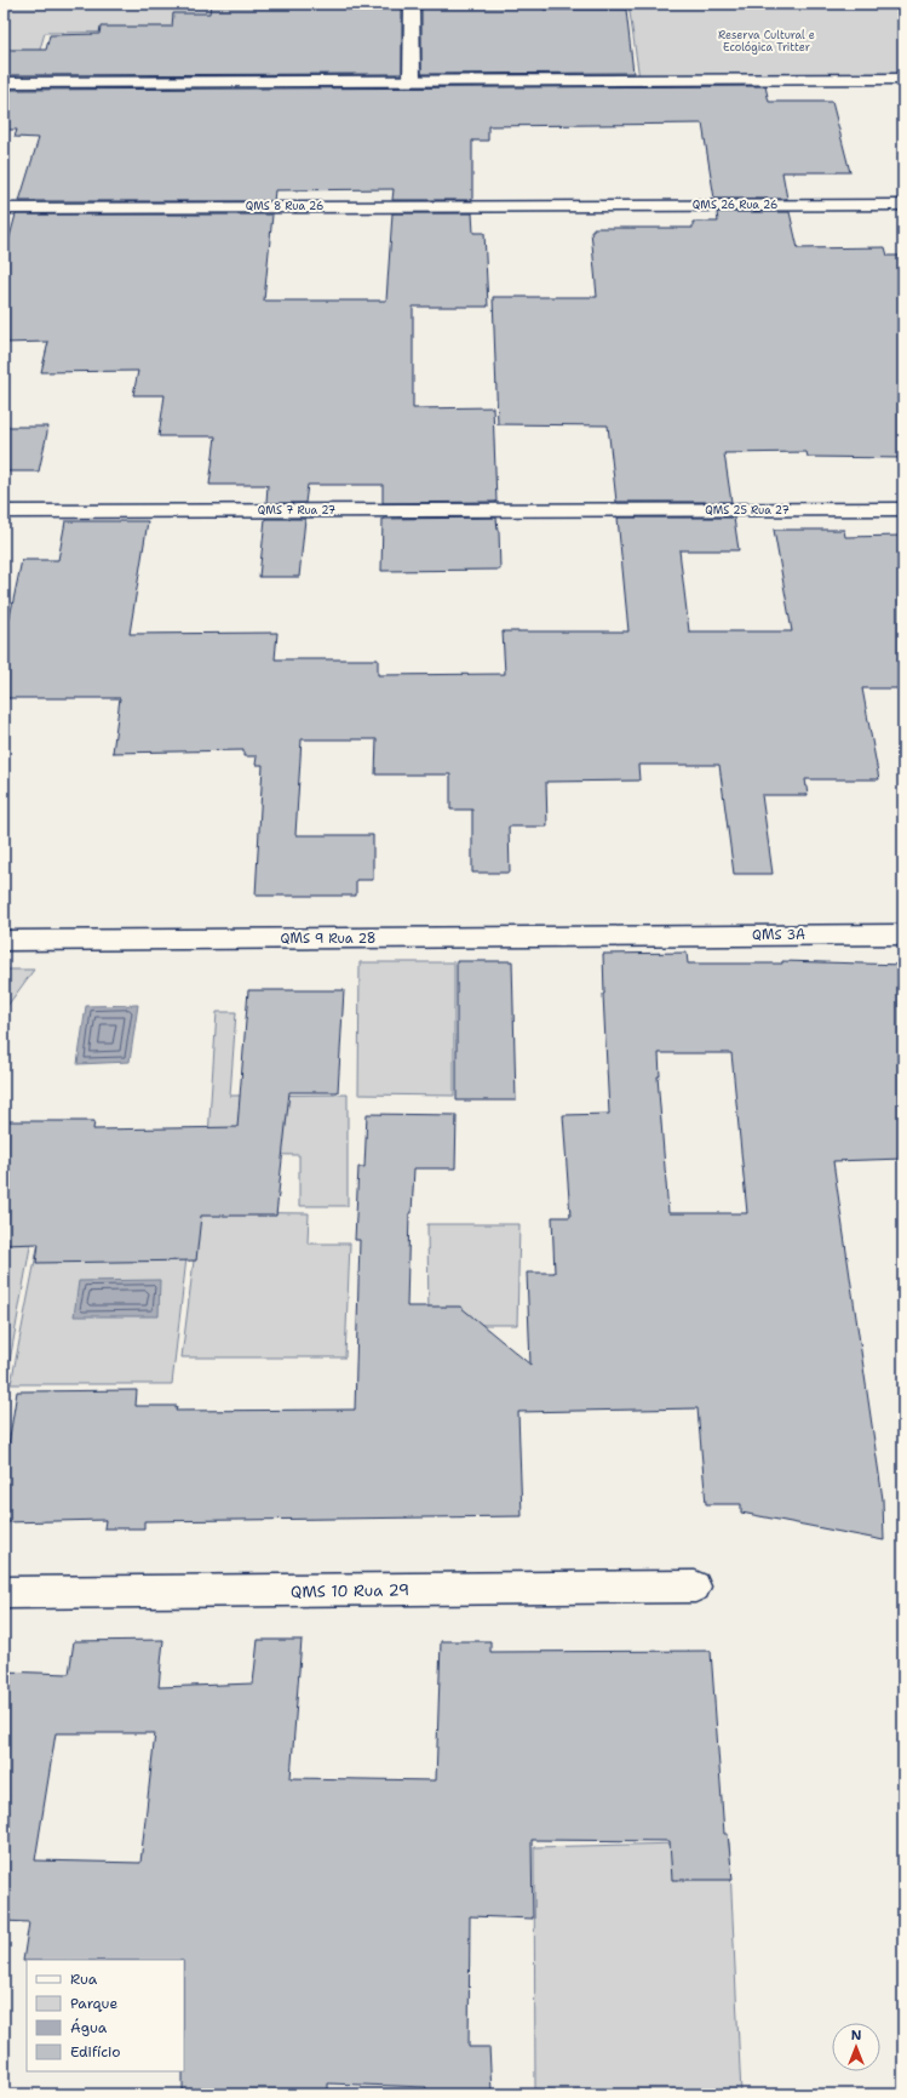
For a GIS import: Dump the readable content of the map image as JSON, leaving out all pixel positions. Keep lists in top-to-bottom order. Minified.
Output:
{"streets":{"street":["QMS 26 Rua 26","QMS 8 Rua 26","QMS 7 Rua 27","QMS 25 Rua 27","QMS 3A","QMS 9 Rua 28","QMS 10 Rua 29"]},"crossings":[["QMS 26 Rua 26","QMS 8 Rua 26"],["QMS 7 Rua 27","QMS 25 Rua 27"],["QMS 3A","QMS 9 Rua 28"]],"parks":["Reserva Cultural e Ecológica Tritter"],"legend":["Rua","Parque","Água","Edifício"],"north":"top"}
